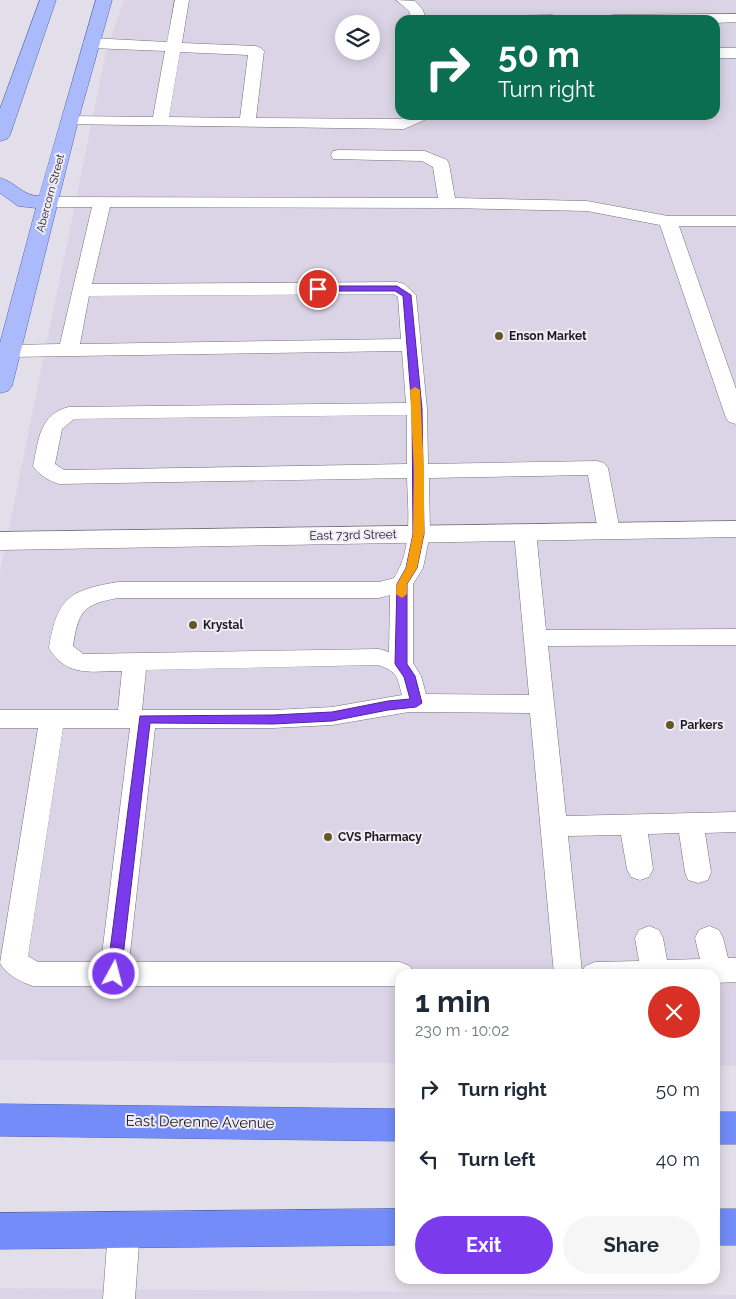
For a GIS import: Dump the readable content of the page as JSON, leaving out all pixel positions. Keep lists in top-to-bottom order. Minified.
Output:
{"streets":{"highway":["East Derenne Avenue"],"main road":["Abercorn Street"],"street":["East 73rd Street"]},"places":["Enson Market","Krystal","Parkers","CVS Pharmacy"],"page":{"turn":["50 m","Turn right"],"heading":["1 min","230 m · 10:02"],"list":[{"name":"Turn right","value":"50 m"},{"name":"Turn left","value":"40 m"}],"buttons":["Exit","Share"]}}
